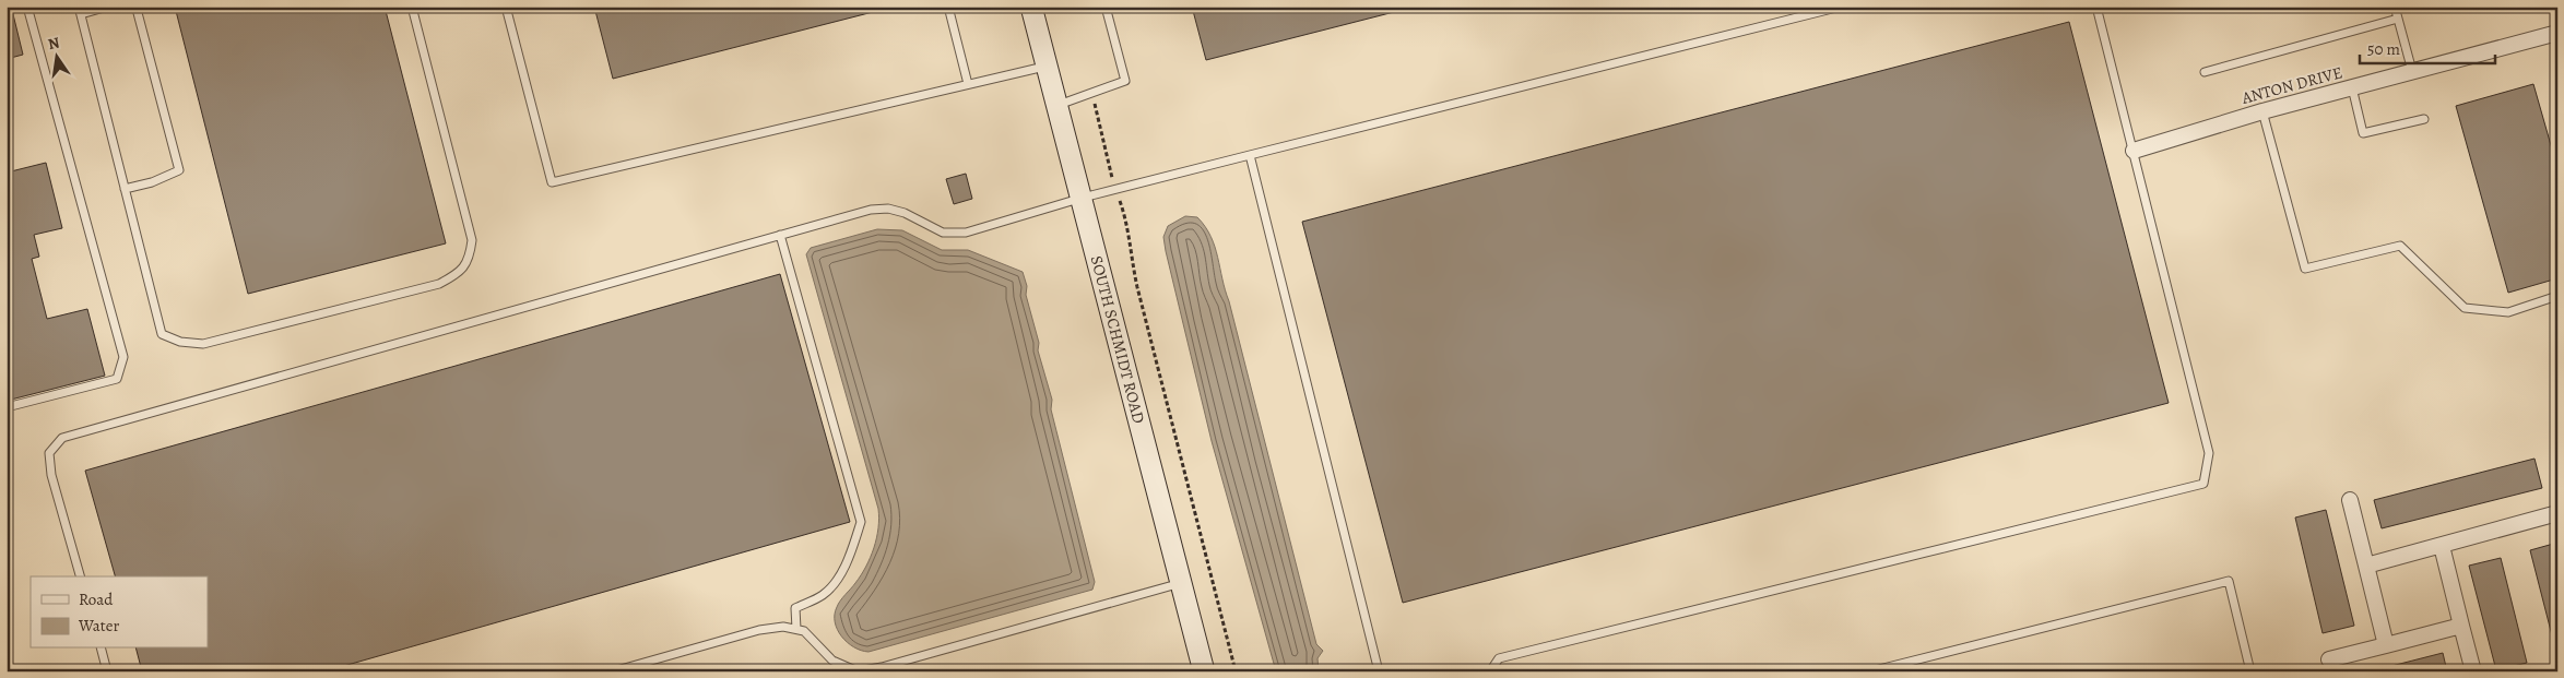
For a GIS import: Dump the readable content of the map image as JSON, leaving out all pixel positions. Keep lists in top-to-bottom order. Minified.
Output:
{"streets":{"street":["ANTON DRIVE","SOUTH SCHMIDT ROAD"]},"legend":["Road","Water"],"scale_bar":"50 m","north":"top"}
